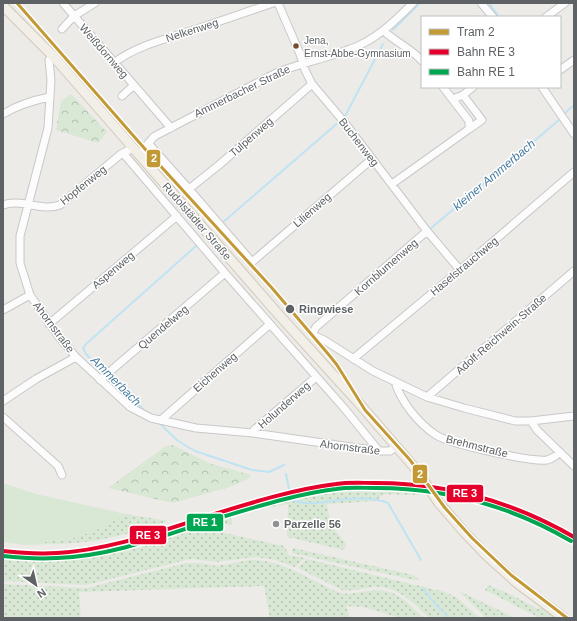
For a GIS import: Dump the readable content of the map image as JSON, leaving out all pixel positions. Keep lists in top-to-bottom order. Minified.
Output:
{"streets":{"main road":["Rudolstädter Straße"],"street":["Nelkenweg","Weißdornweg","Ammerbacher Straße","Tulpenweg","Buchenweg","Hopfenweg","Lilienweg","Haselstrauchweg","Kornblumenweg","Aspenweg","Ahornstraße","Quendelweg","Adolf-Reichwein-Straße","Eichenweg","Holunderweg","Brehmstraße"]},"crossings":[["Nelkenweg","Weißdornweg"],["Weißdornweg","Ammerbacher Straße"],["Ammerbacher Straße","Buchenweg"],["Ammerbacher Straße","Hopfenweg"],["Ammerbacher Straße","Rudolstädter Straße"],["Tulpenweg","Buchenweg"],["Tulpenweg","Lilienweg"],["Buchenweg","Lilienweg"],["Buchenweg","Haselstrauchweg"],["Buchenweg","Kornblumenweg"],["Hopfenweg","Rudolstädter Straße"],["Hopfenweg","Ahornstraße"],["Rudolstädter Straße","Aspenweg"],["Rudolstädter Straße","Ahornstraße"],["Rudolstädter Straße","Quendelweg"],["Rudolstädter Straße","Eichenweg"],["Rudolstädter Straße","Holunderweg"],["Aspenweg","Ahornstraße"],["Ahornstraße","Quendelweg"],["Ahornstraße","Eichenweg"],["Ahornstraße","Holunderweg"]],"water":["kleiner Ammerbach","Ammerbach"],"places":["Jena, Ernst-Abbe-Gymnasium","Ringwiese","Parzelle 56"],"lines":["tram line 2"],"legend":["Tram 2","Bahn RE 3","Bahn RE 1"],"north":"bottom right"}
